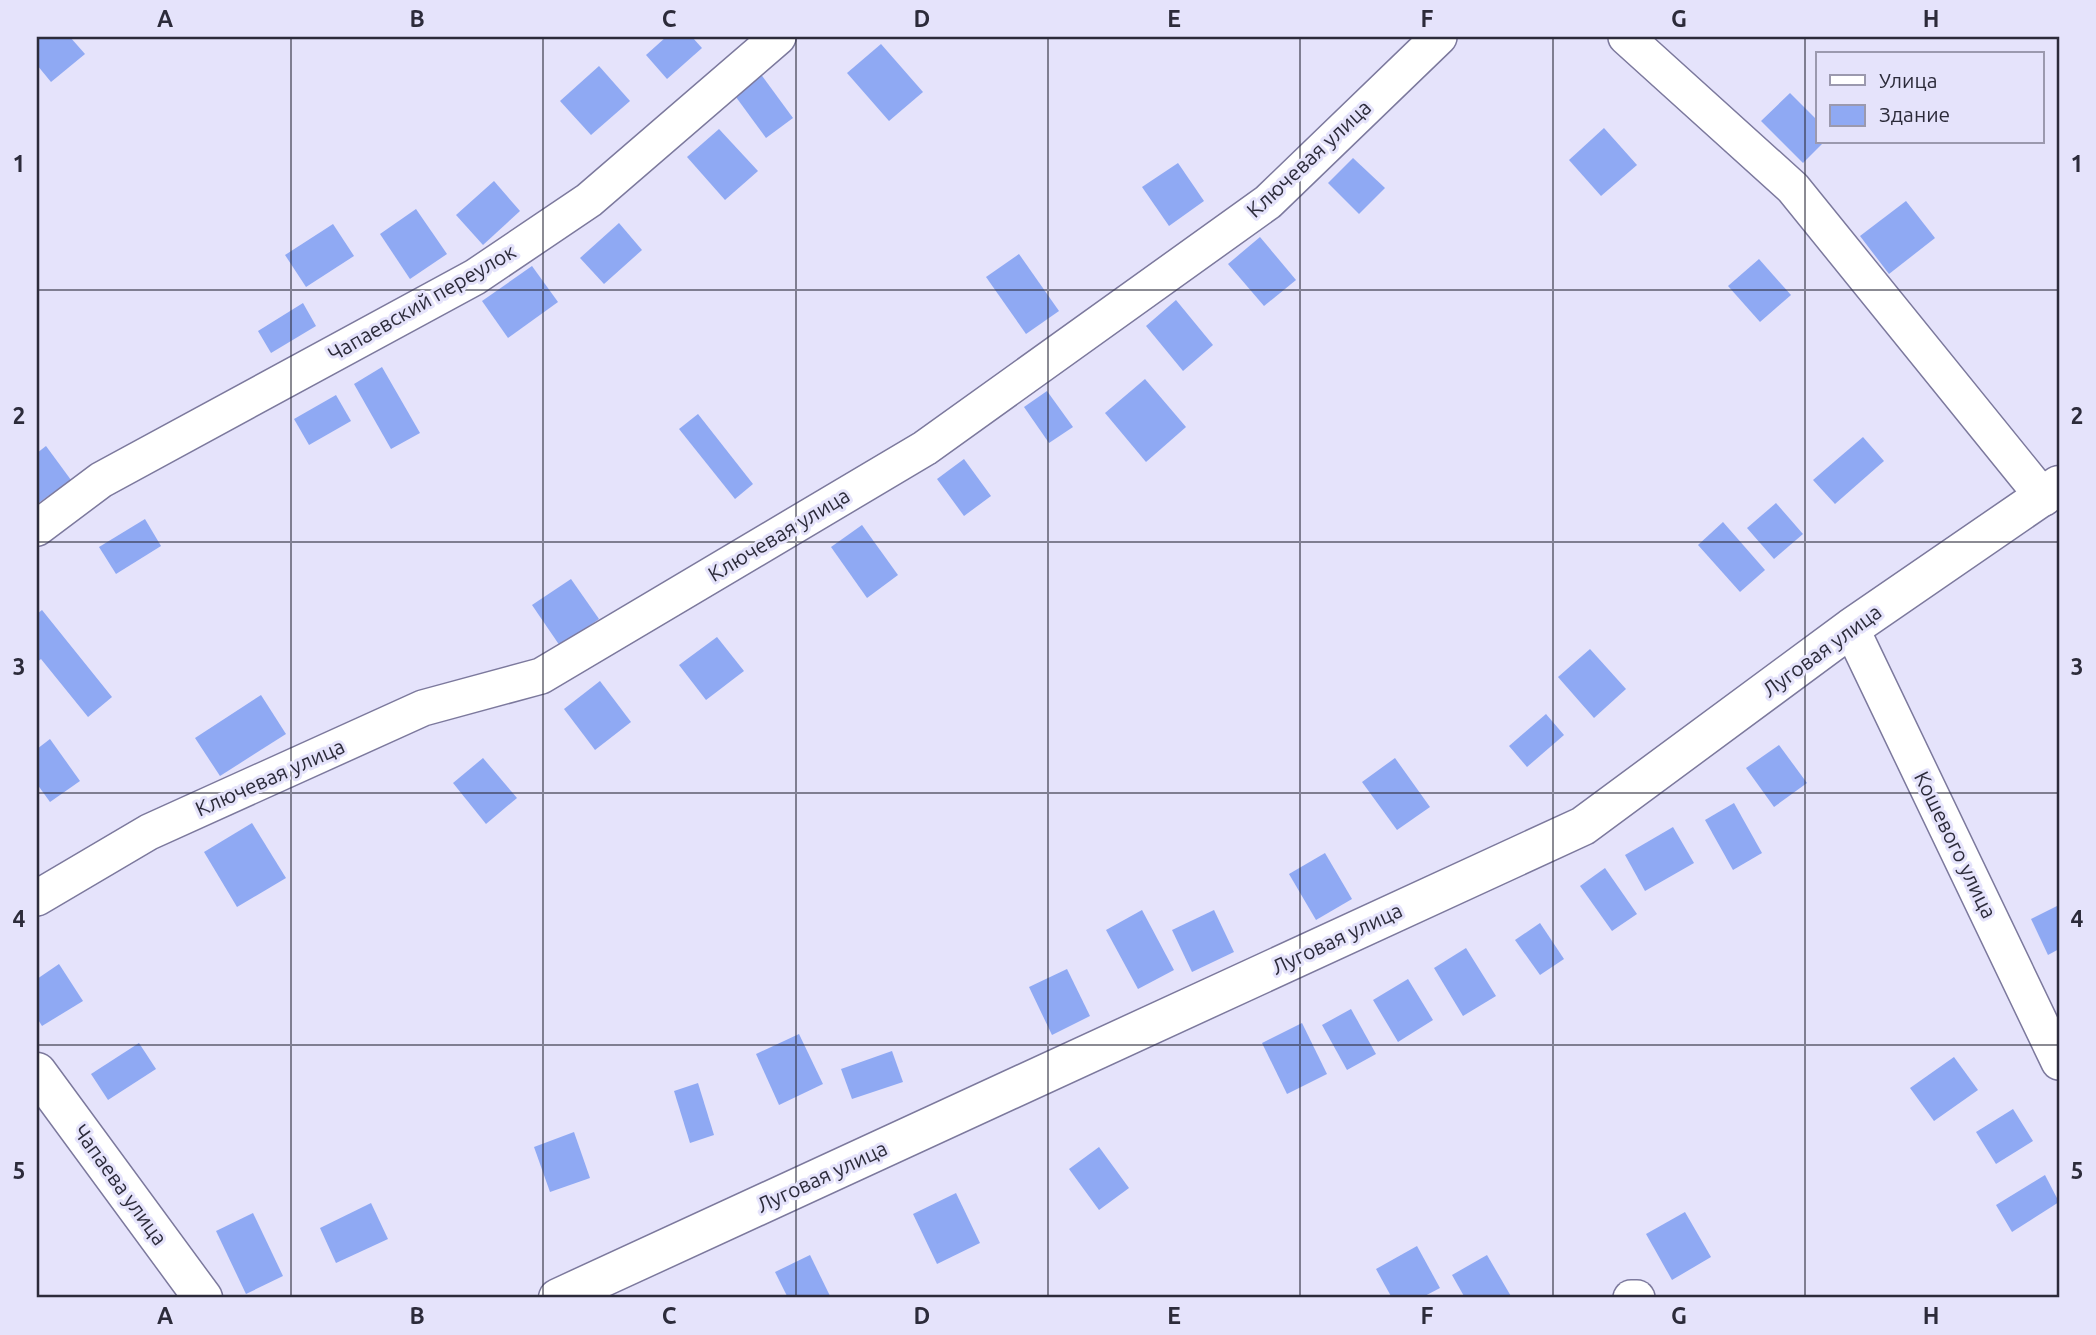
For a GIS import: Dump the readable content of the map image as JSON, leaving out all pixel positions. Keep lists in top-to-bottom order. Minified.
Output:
{"streets":{"street":["Ключевая улица","Чапаевский переулок","Луговая улица","Кошевого улица","Чапаева улица"]},"crossings":[["Луговая улица","Кошевого улица"]],"legend":["Улица","Здание"],"grid":{"columns":["A","B","C","D","E","F","G","H"],"rows":["1","2","3","4","5"]}}
